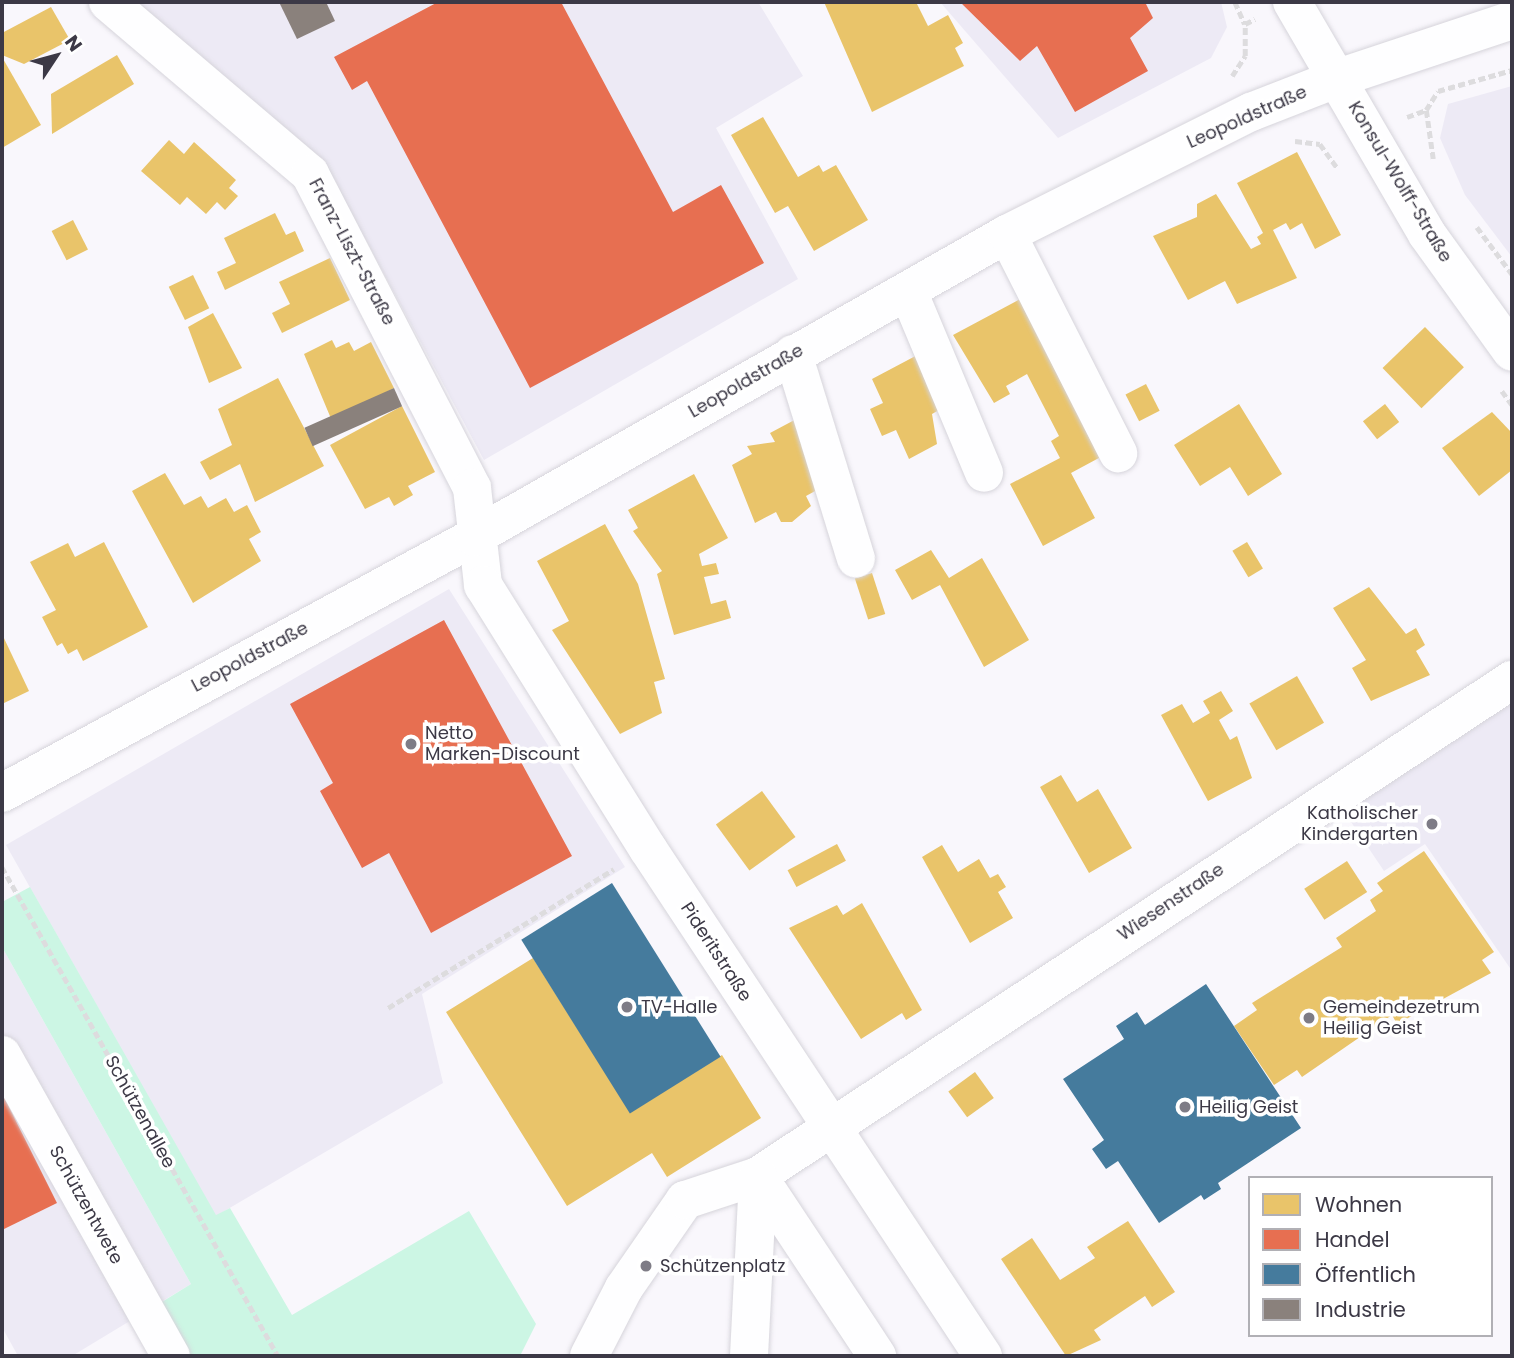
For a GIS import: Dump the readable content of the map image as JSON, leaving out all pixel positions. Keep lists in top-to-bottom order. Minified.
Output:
{"streets":{"street":["Leopoldstraße","Konsul-Wolff-Straße","Franz-Liszt-Straße","Wiesenstraße","Pideritstraße","Schützentwete"],"path":["Schützenallee"]},"crossings":[["Leopoldstraße","Konsul-Wolff-Straße"],["Leopoldstraße","Franz-Liszt-Straße"],["Leopoldstraße","Pideritstraße"],["Franz-Liszt-Straße","Pideritstraße"],["Wiesenstraße","Pideritstraße"]],"places":["Netto Marken-Discount","Katholischer Kindergarten","TV-Halle","Gemeindezetrum Heilig Geist","Heilig Geist","Schützenplatz"],"legend":["Wohnen","Handel","Öffentlich","Industrie"],"north":"top right"}
